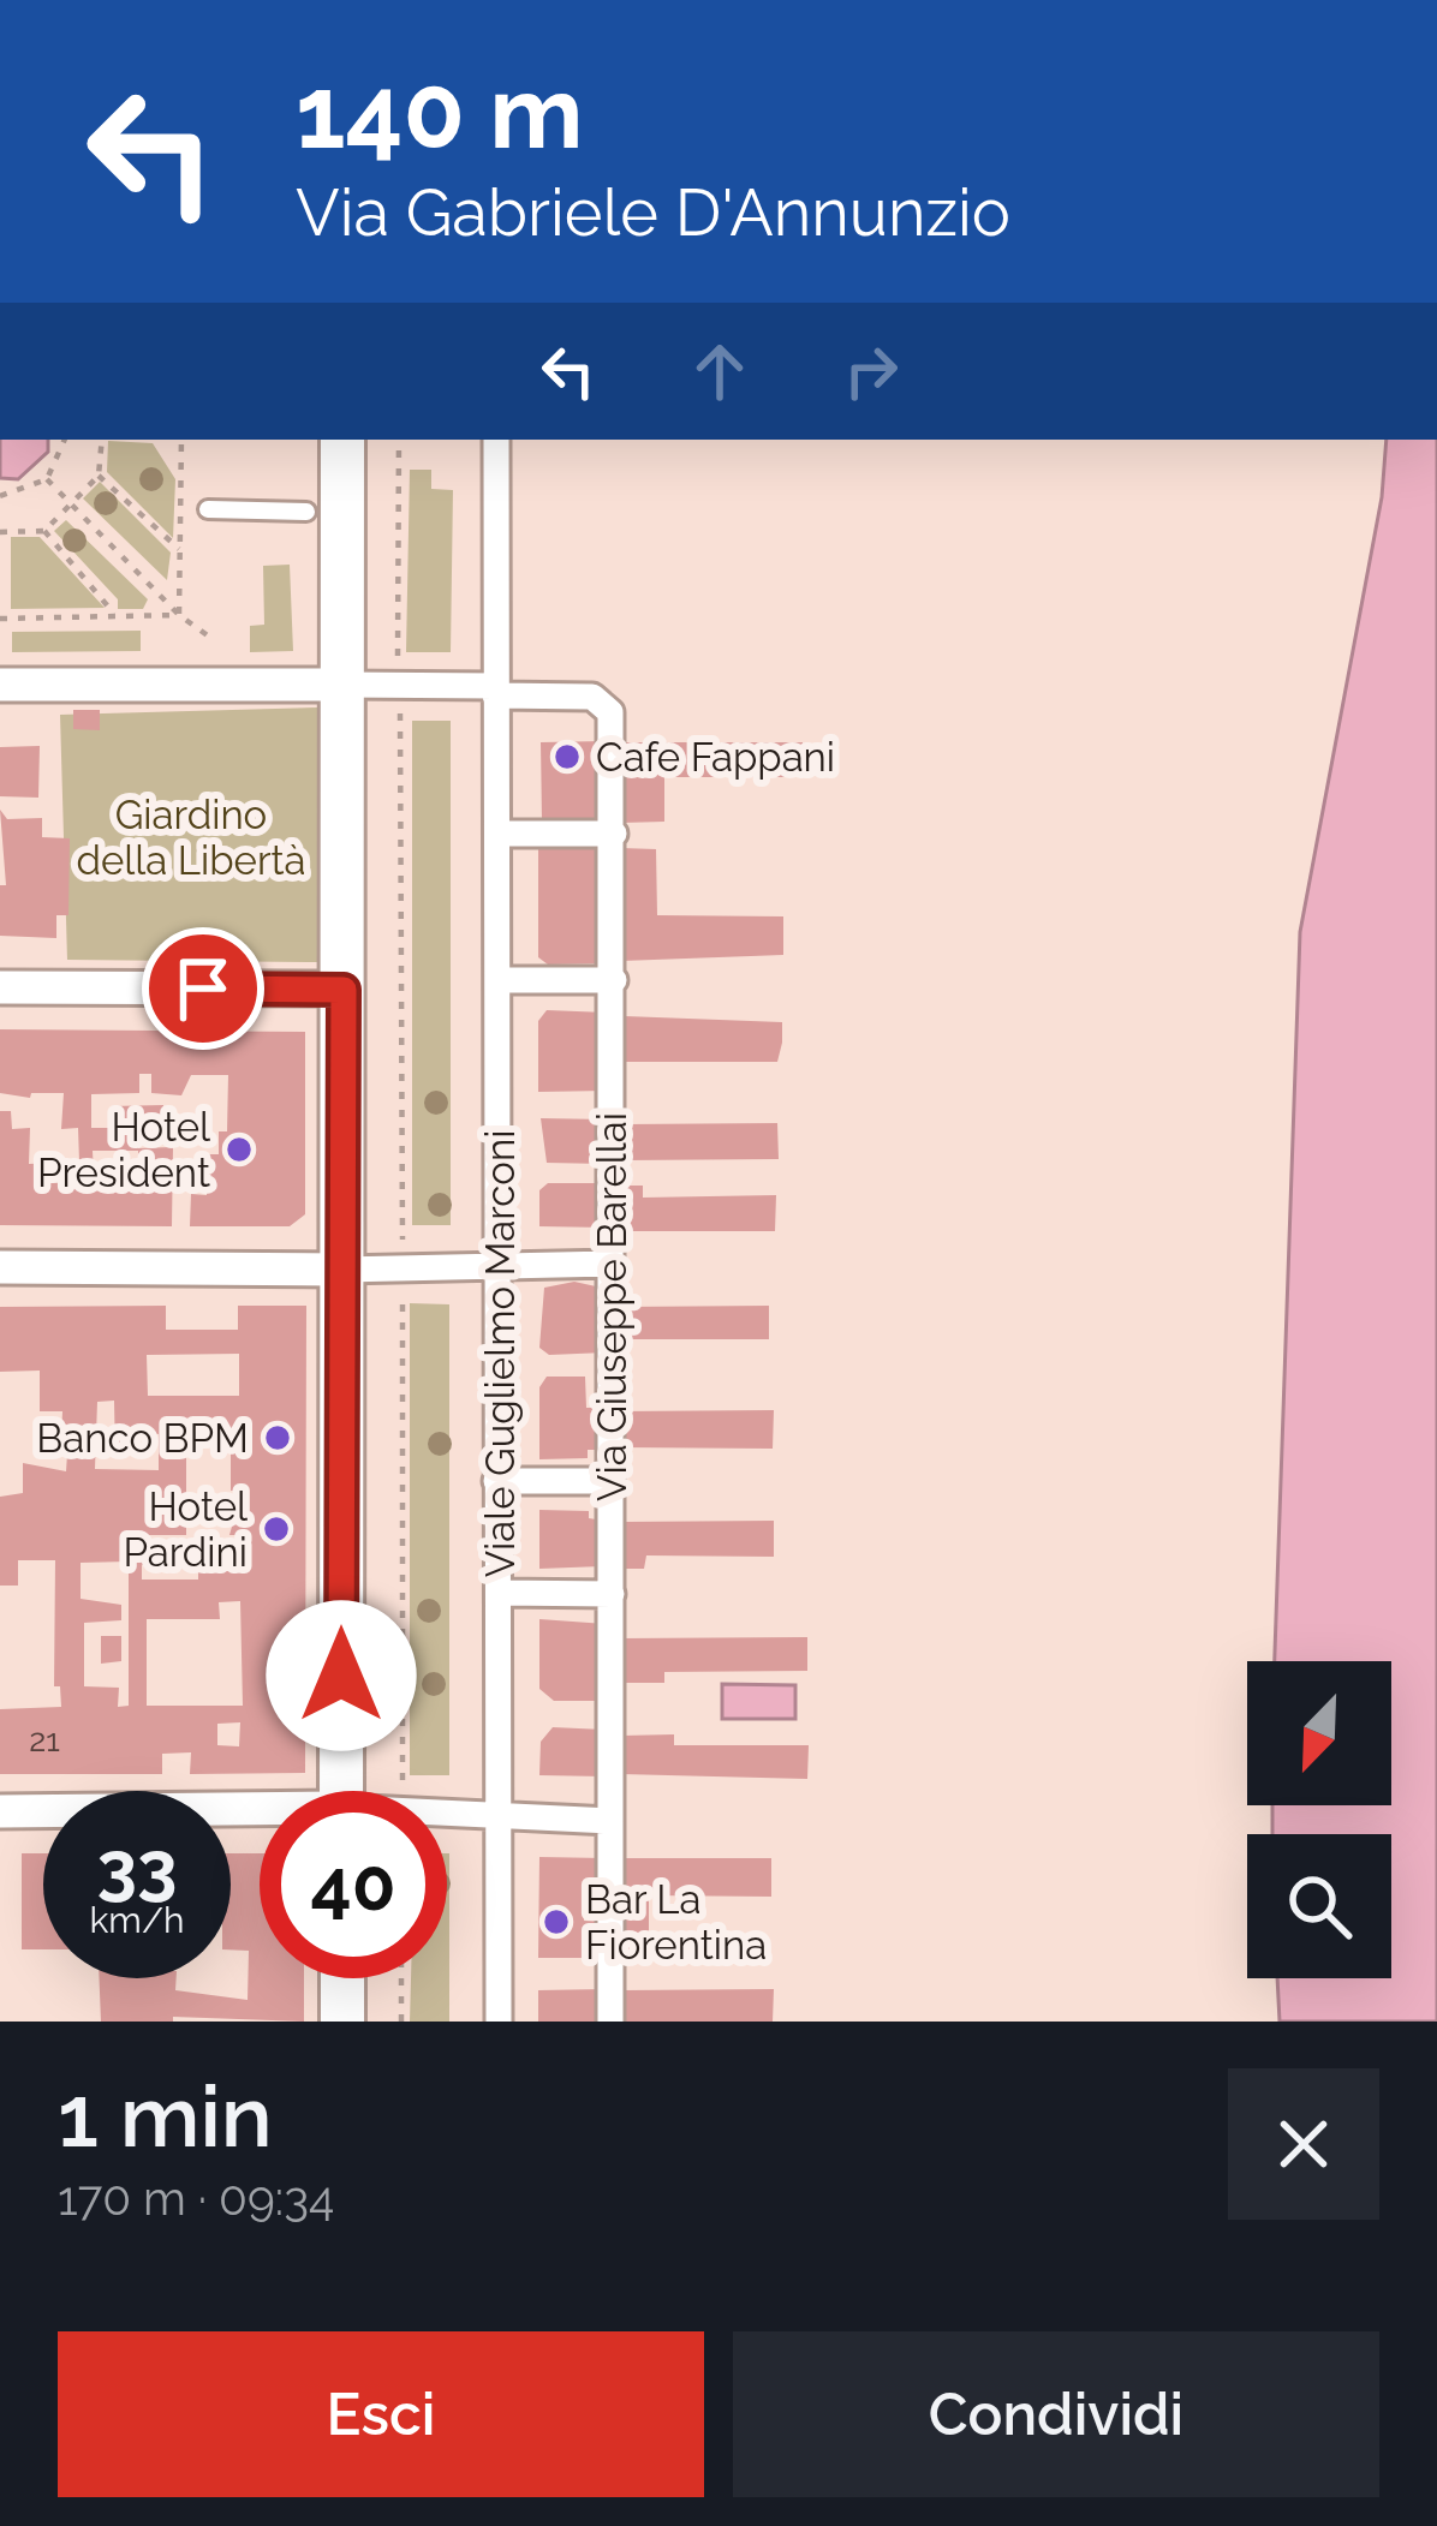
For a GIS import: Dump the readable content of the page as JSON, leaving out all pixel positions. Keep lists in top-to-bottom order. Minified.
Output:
{"streets":{"street":["Via Giuseppe Barellai","Viale Guglielmo Marconi"]},"crossings":[["Via Giuseppe Barellai","Viale Guglielmo Marconi"]],"parks":["Giardino della Libertà"],"places":["Cafe Fappani","Hotel President","Banco BPM","Hotel Pardini","Bar La Fiorentina"],"house_numbers":["21"],"north":"bottom left","page":{"turn":["140 m","Via Gabriele D'Annunzio"],"speed":"33 km/h","limit":"40","heading":["1 min","170 m · 09:34"],"buttons":["Esci","Condividi"]}}
